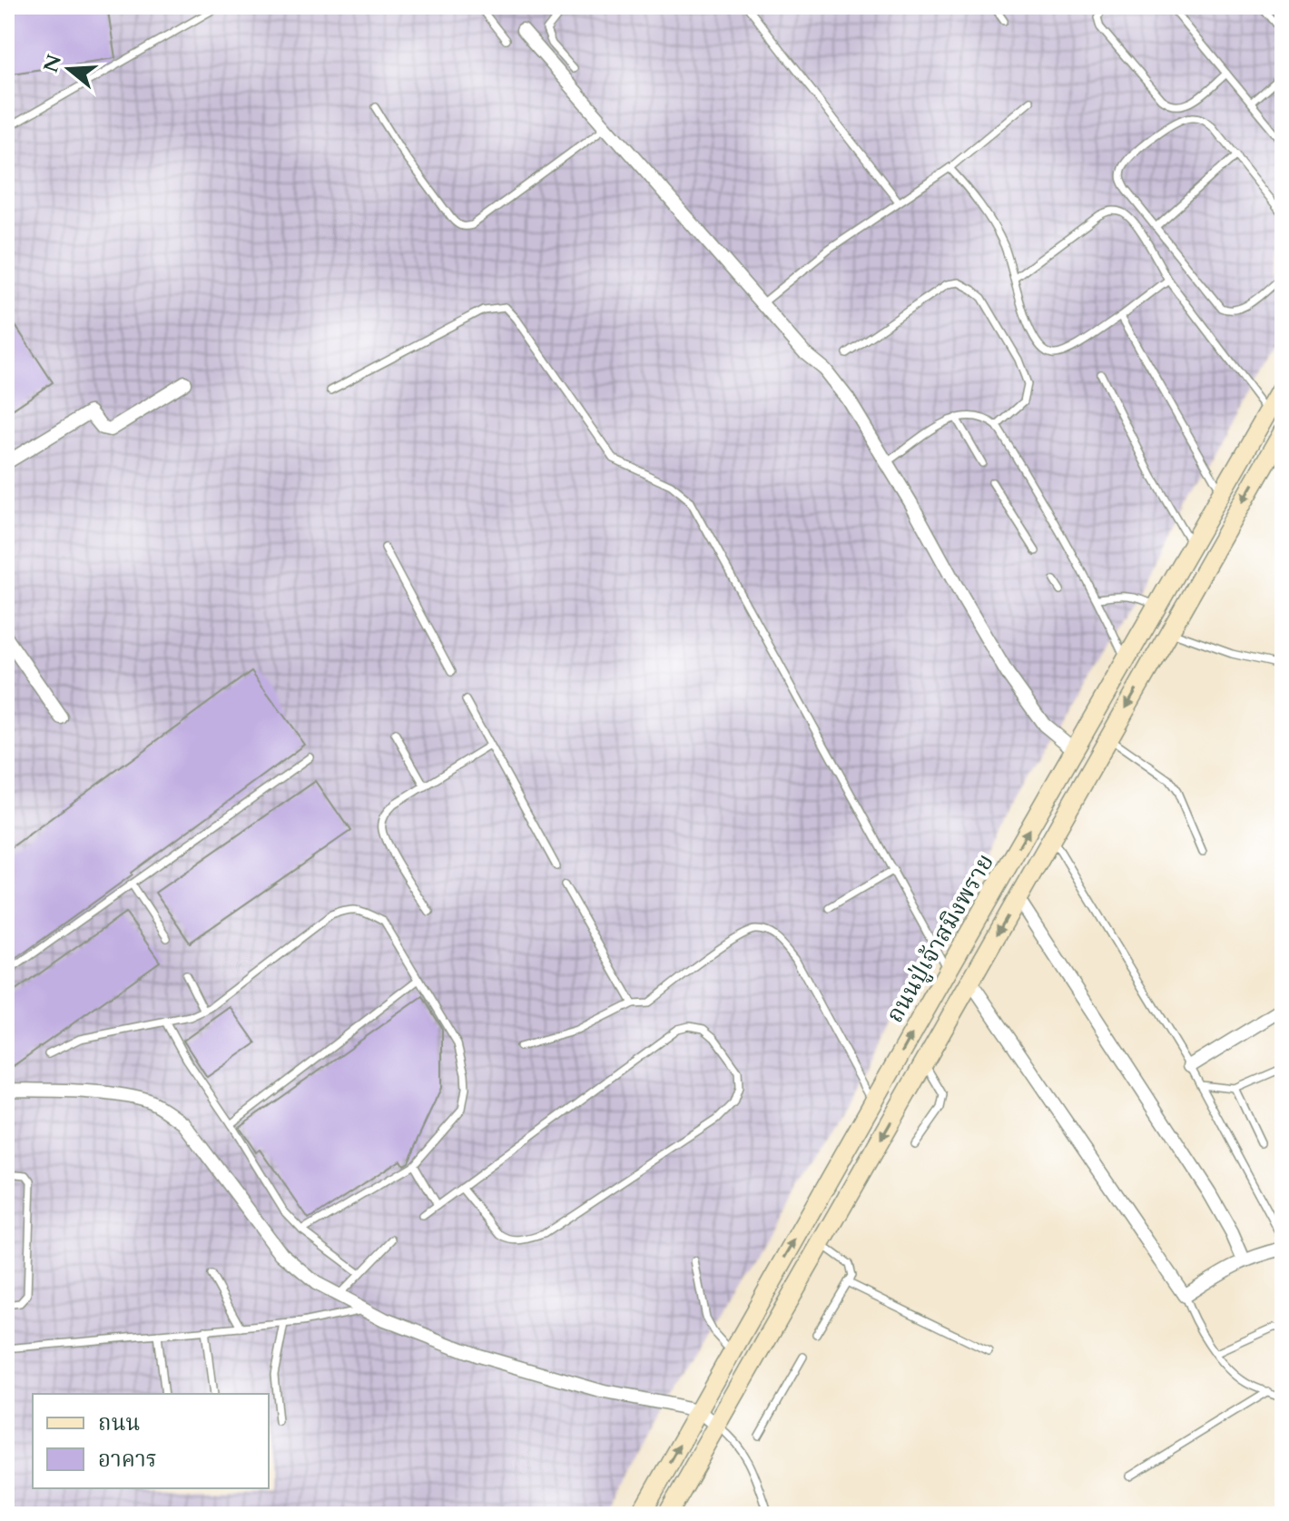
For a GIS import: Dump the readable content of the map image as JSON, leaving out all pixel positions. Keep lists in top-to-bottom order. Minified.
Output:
{"streets":{"main road":["ถนนปู่เจ้าสมิงพราย"]},"legend":["ถนน","อาคาร"],"north":"left"}
